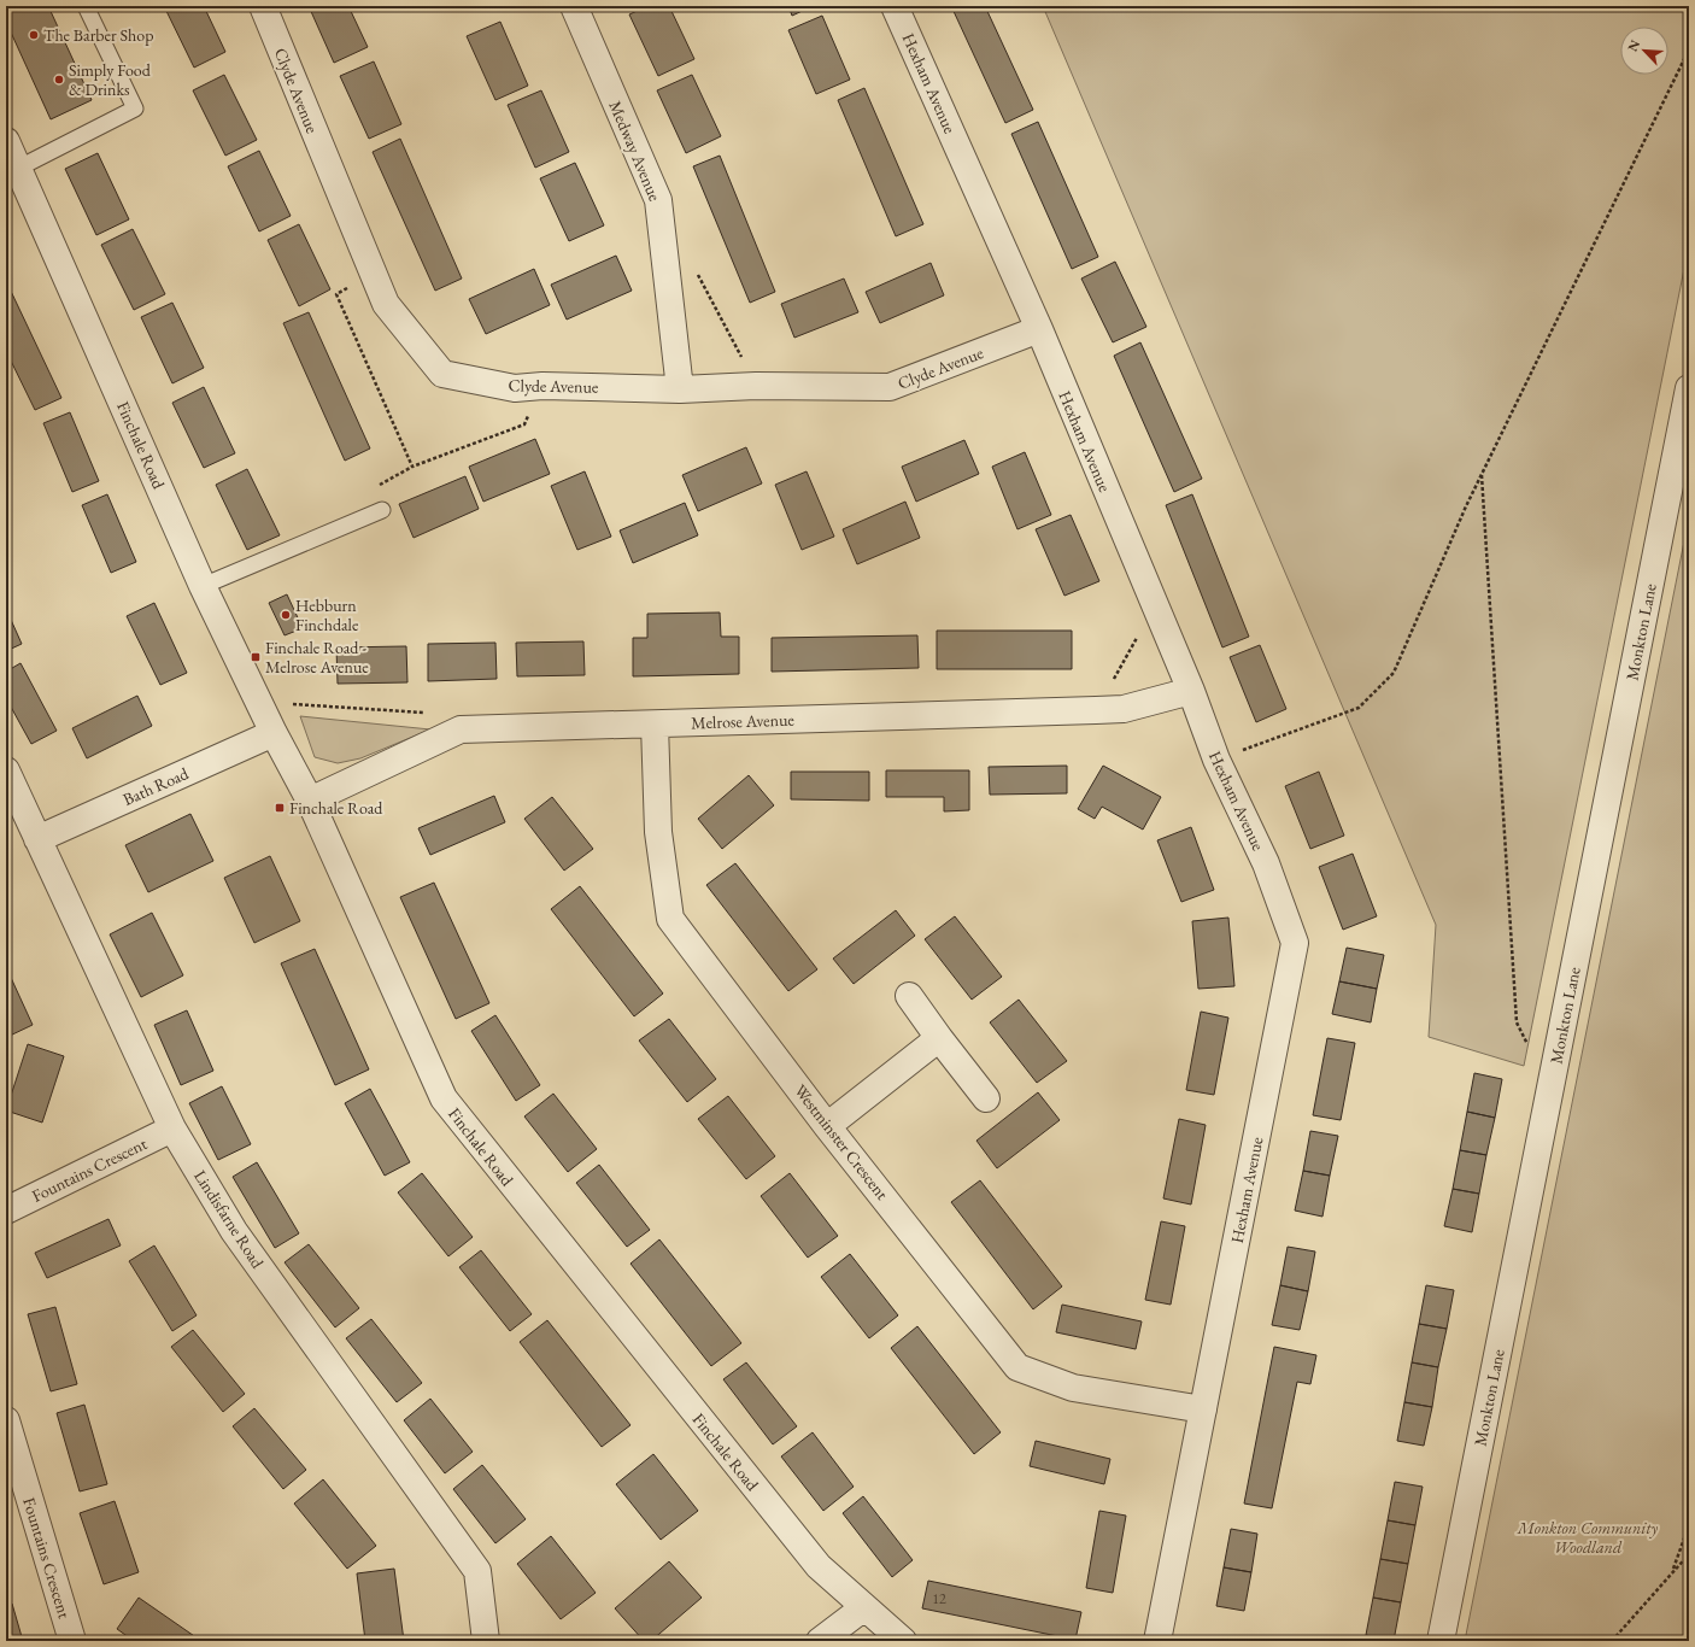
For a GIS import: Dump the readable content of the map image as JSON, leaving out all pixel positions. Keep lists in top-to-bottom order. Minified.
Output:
{"streets":{"street":["Hexham Avenue","Clyde Avenue","Medway Avenue","Finchale Road","Monkton Lane","Melrose Avenue","Bath Road","Westminster Crescent","Fountains Crescent","Lindisfarne Road"]},"crossings":[["Hexham Avenue","Clyde Avenue"],["Hexham Avenue","Melrose Avenue"],["Hexham Avenue","Westminster Crescent"],["Clyde Avenue","Medway Avenue"],["Finchale Road","Melrose Avenue"],["Finchale Road","Bath Road"],["Melrose Avenue","Westminster Crescent"],["Bath Road","Lindisfarne Road"],["Fountains Crescent","Lindisfarne Road"]],"parks":["Monkton Community Woodland"],"places":{"other":["The Barber Shop","Simply Food & Drinks","Hebburn Finchdale"],"transit":["Finchale Road - Melrose Avenue","Finchale Road"]},"house_numbers":["12"],"north":"top left"}
